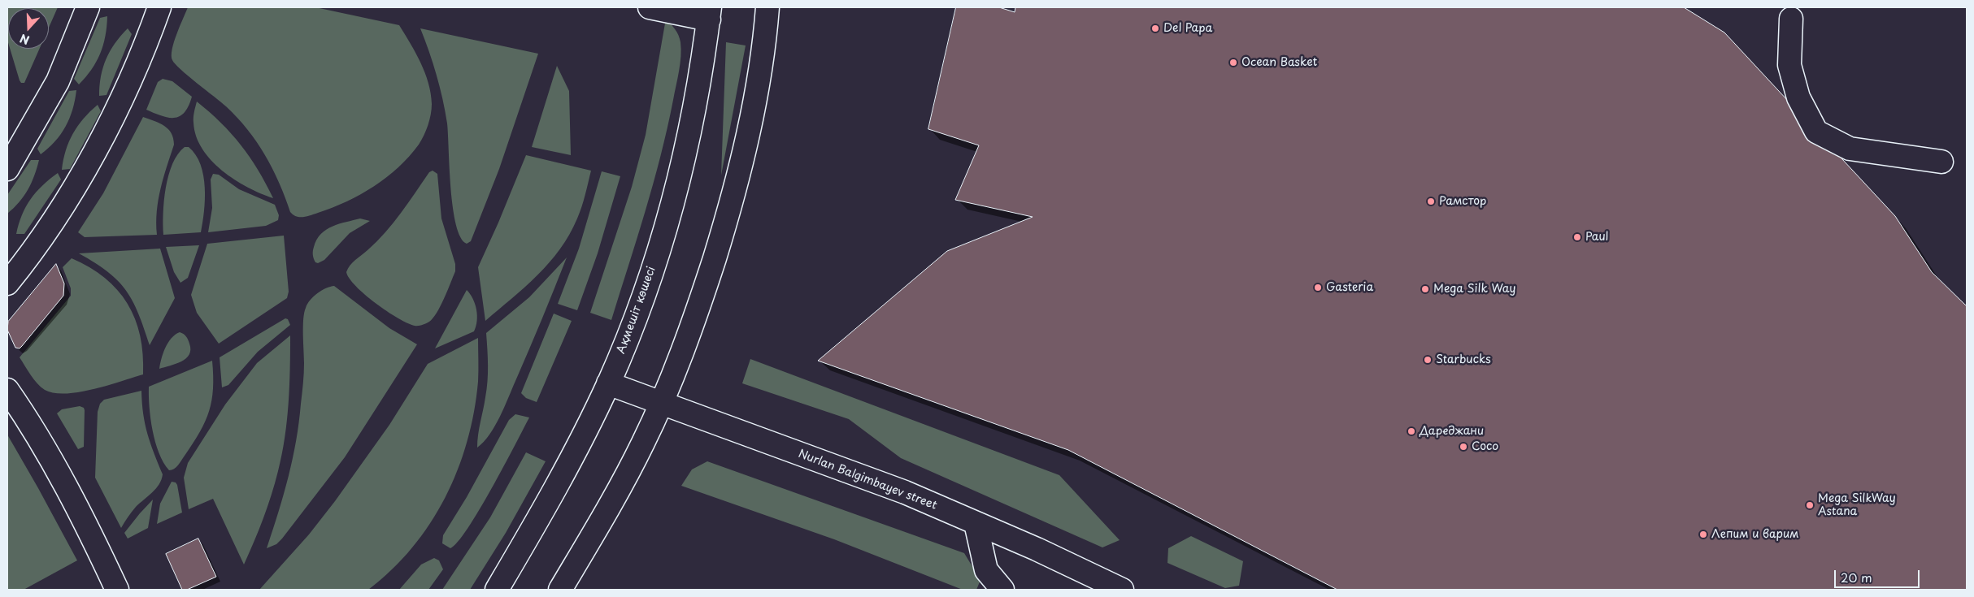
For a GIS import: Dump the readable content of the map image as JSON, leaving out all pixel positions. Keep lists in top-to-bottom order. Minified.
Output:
{"streets":{"street":["Ақмешіт көшесі","Nurlan Balgimbayev street"]},"crossings":[["Ақмешіт көшесі","Nurlan Balgimbayev street"]],"places":["Del Papa","Ocean Basket","Рамстор","Paul","Gasteria","Mega Silk Way","Starbucks","Дареджани","Coco","Mega SilkWay Astana","Лепим и варим"],"scale_bar":"20 m","north":"bottom"}
